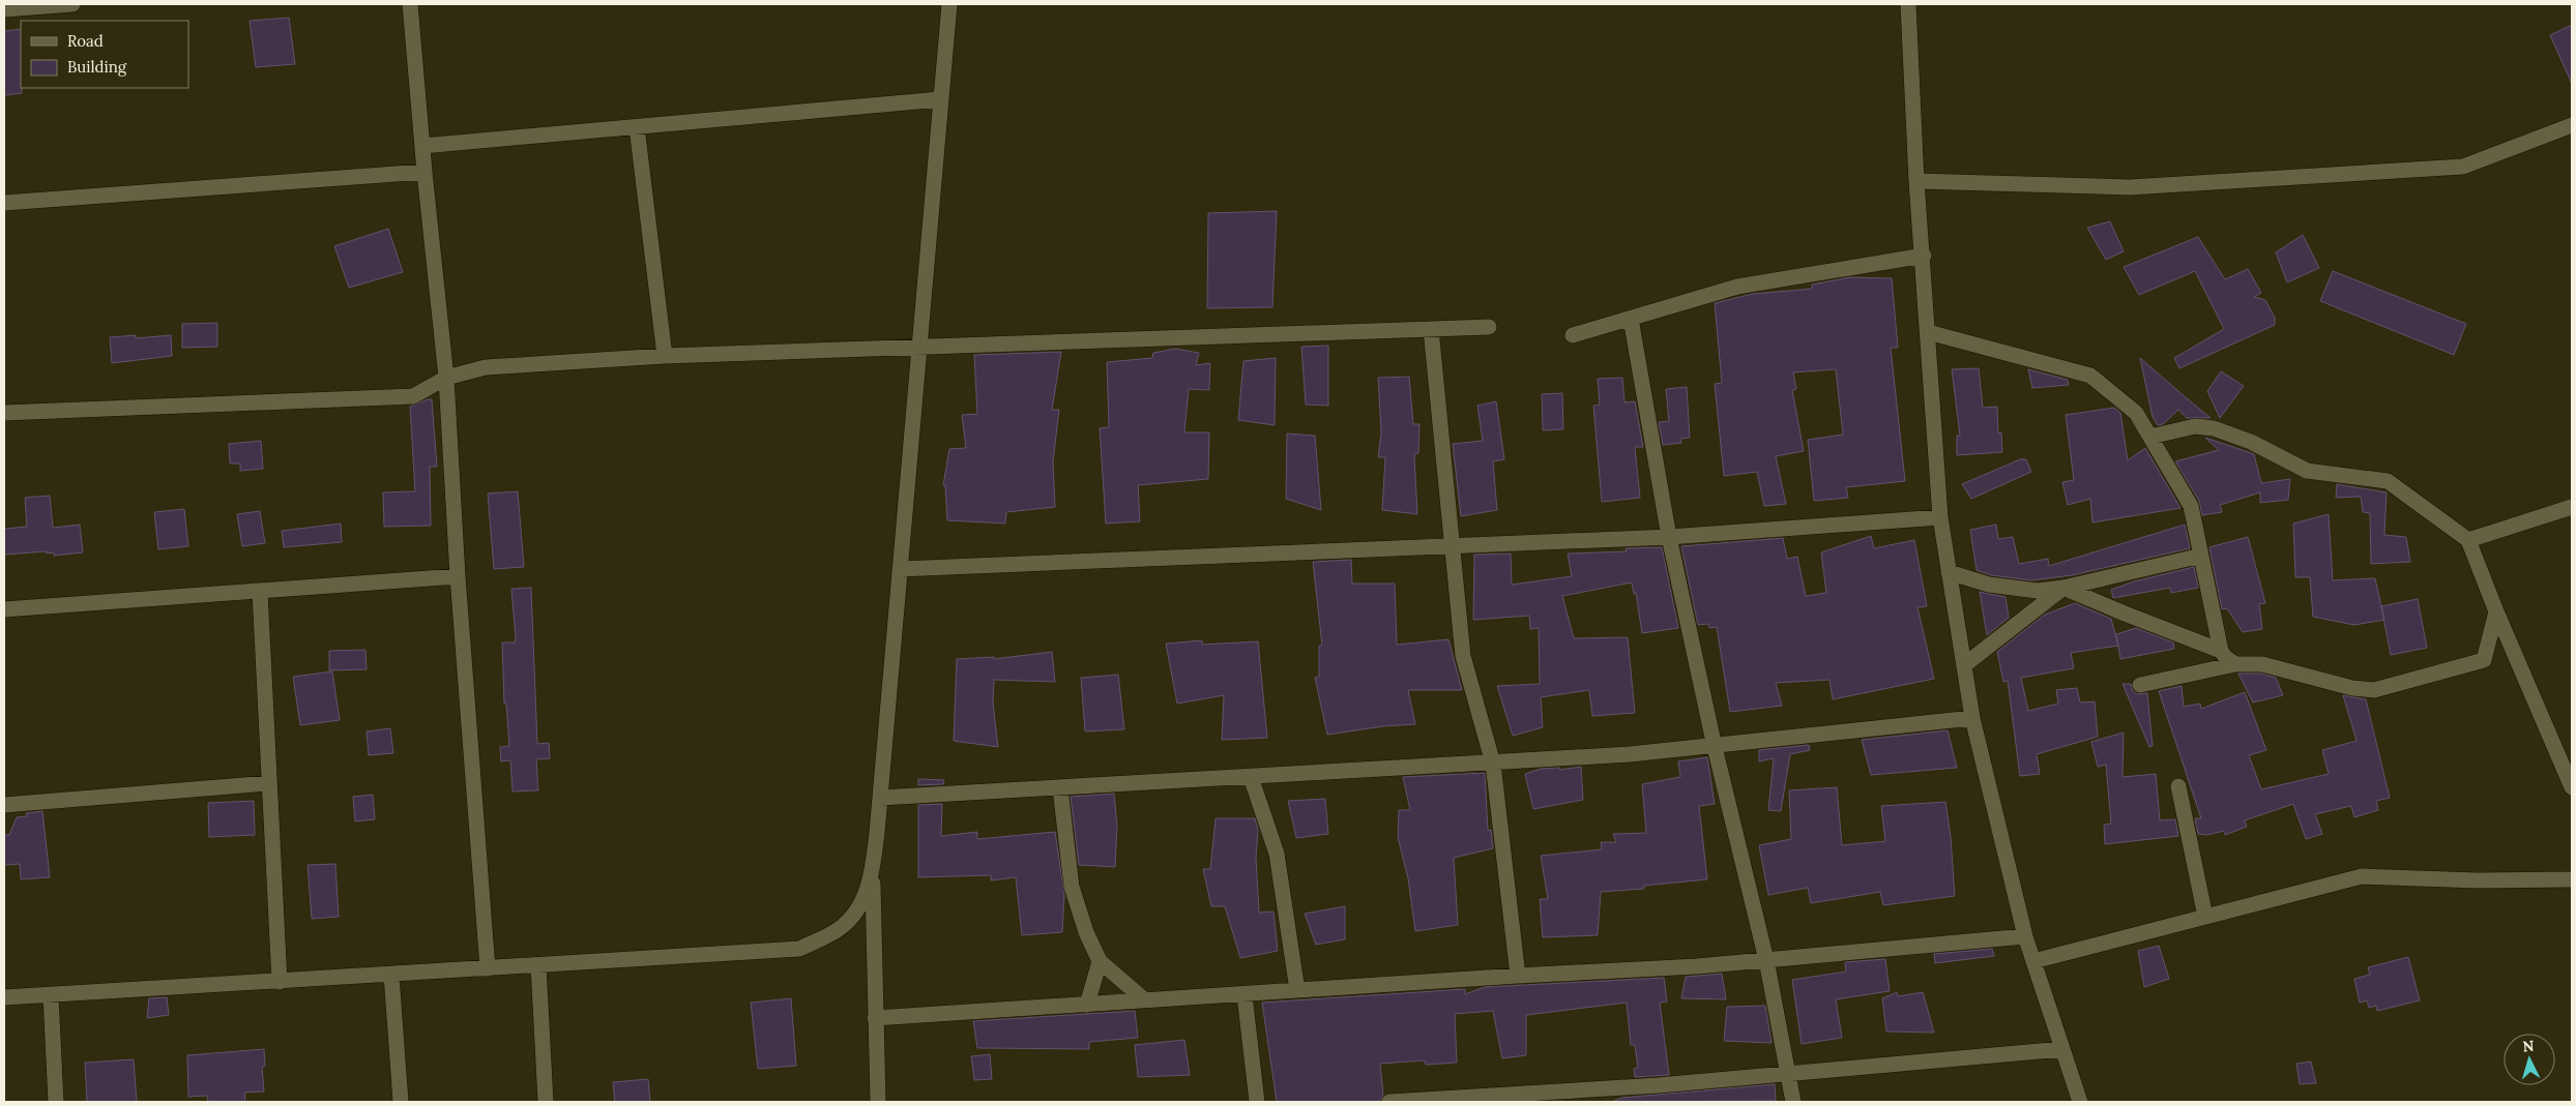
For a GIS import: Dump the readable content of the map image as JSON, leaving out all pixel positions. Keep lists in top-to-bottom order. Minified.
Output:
{"legend":["Road","Building"],"north":"top"}
